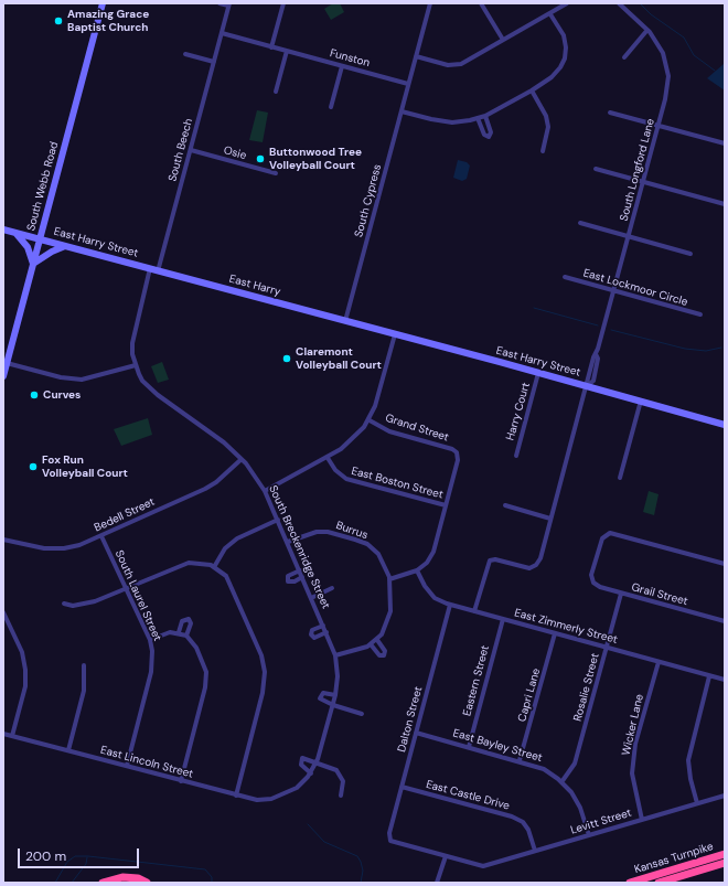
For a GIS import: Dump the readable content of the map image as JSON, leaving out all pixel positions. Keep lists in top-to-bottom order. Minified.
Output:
{"streets":{"highway":["Kansas Turnpike"],"main road":["South Webb Road","East Harry Street","East Harry"],"street":["Funston","South Beech","Osie","South Longford Lane","South Cypress","East Lockmoor Circle","Harry Court","Grand Street","East Boston Street","Bedell Street","Burrus","South Breckenridge Street","Grail Street","South Laurel Street","East Zimmerly Street","Eastern Street","Rosalie Street","Capri Lane","Dalton Street","Wicker Lane","East Bayley Street","East Lincoln Street","East Castle Drive","Levitt Street"]},"crossings":[["Funston","South Cypress"],["South Beech","Osie"],["South Beech","East Harry Street"],["South Beech","East Harry"],["South Longford Lane","East Harry Street"],["South Longford Lane","East Lockmoor Circle"],["South Longford Lane","East Zimmerly Street"],["South Webb Road","East Harry Street"],["South Cypress","East Harry Street"],["South Cypress","East Harry"],["East Harry Street","East Harry"],["East Harry Street","Harry Court"],["East Harry Street","South Breckenridge Street"],["Grand Street","East Boston Street"],["Bedell Street","South Breckenridge Street"],["Bedell Street","South Laurel Street"],["Burrus","South Breckenridge Street"],["South Breckenridge Street","East Lincoln Street"],["Grail Street","Rosalie Street"],["South Laurel Street","East Lincoln Street"],["East Zimmerly Street","Eastern Street"],["East Zimmerly Street","Rosalie Street"],["East Zimmerly Street","Capri Lane"],["East Zimmerly Street","Dalton Street"],["East Zimmerly Street","Wicker Lane"],["Eastern Street","East Bayley Street"],["Rosalie Street","East Bayley Street"],["Capri Lane","East Bayley Street"],["Dalton Street","East Bayley Street"],["Dalton Street","East Castle Drive"],["Dalton Street","Levitt Street"],["Wicker Lane","Levitt Street"],["East Bayley Street","Levitt Street"],["East Castle Drive","Levitt Street"]],"places":["Amazing Grace Baptist Church","Buttonwood Tree Volleyball Court","Claremont Volleyball Court","Curves","Fox Run Volleyball Court"],"scale_bar":"200 m"}
